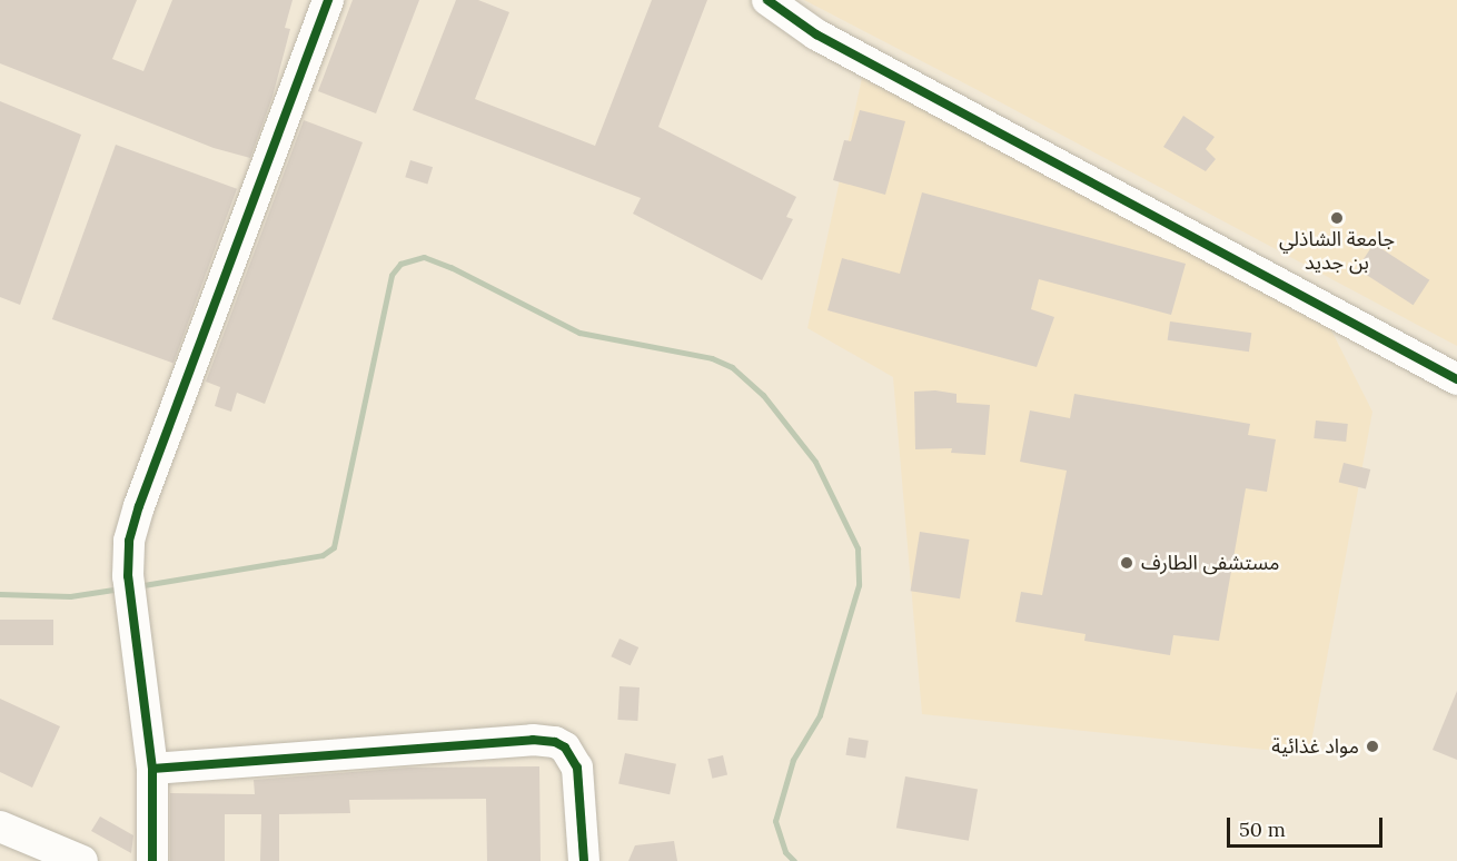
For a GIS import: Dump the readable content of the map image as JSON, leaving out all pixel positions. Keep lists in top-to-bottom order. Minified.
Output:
{"places":["جامعة الشاذلي بن جديد","مستشفى الطارف","مواد غذائية"],"scale_bar":"50 m"}
